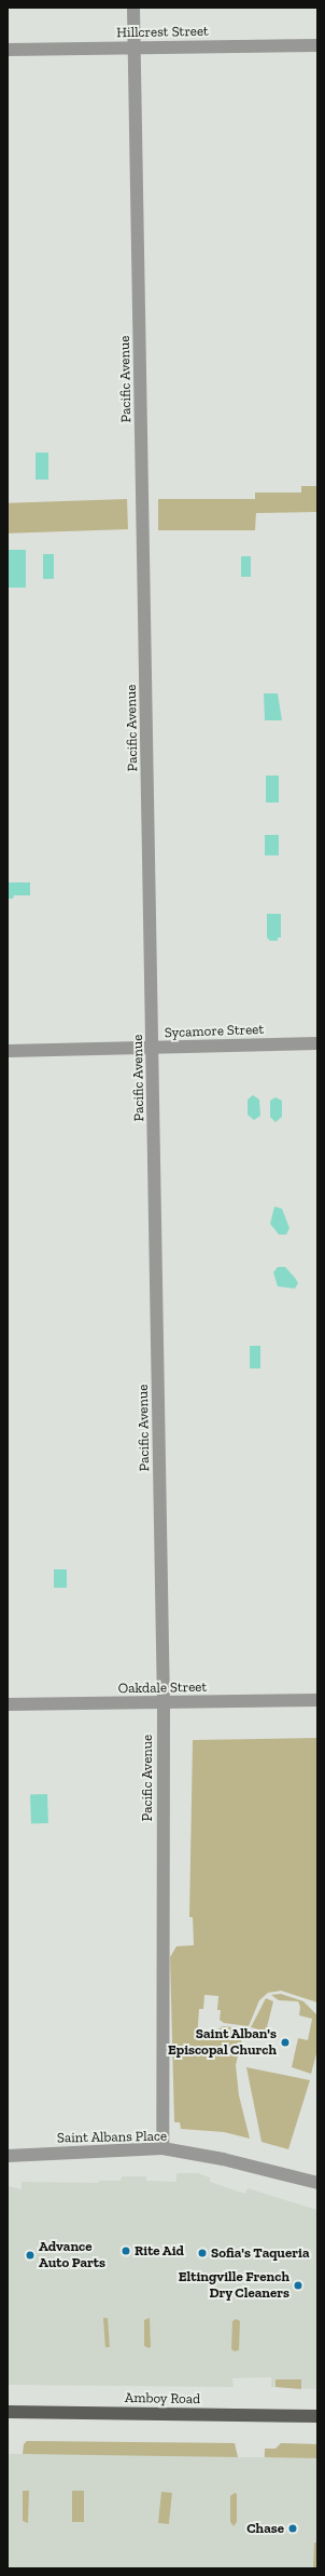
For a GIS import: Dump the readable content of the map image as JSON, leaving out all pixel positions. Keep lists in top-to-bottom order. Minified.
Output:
{"streets":{"main road":["Amboy Road"],"street":["Hillcrest Street","Pacific Avenue","Sycamore Street","Oakdale Street","Saint Albans Place"]},"crossings":[["Hillcrest Street","Pacific Avenue"],["Pacific Avenue","Sycamore Street"],["Pacific Avenue","Oakdale Street"],["Pacific Avenue","Saint Albans Place"]],"places":["Saint Alban's Episcopal Church","Rite Aid","Sofia's Taqueria","Advance Auto Parts","Eltingville French Dry Cleaners","Chase"]}
